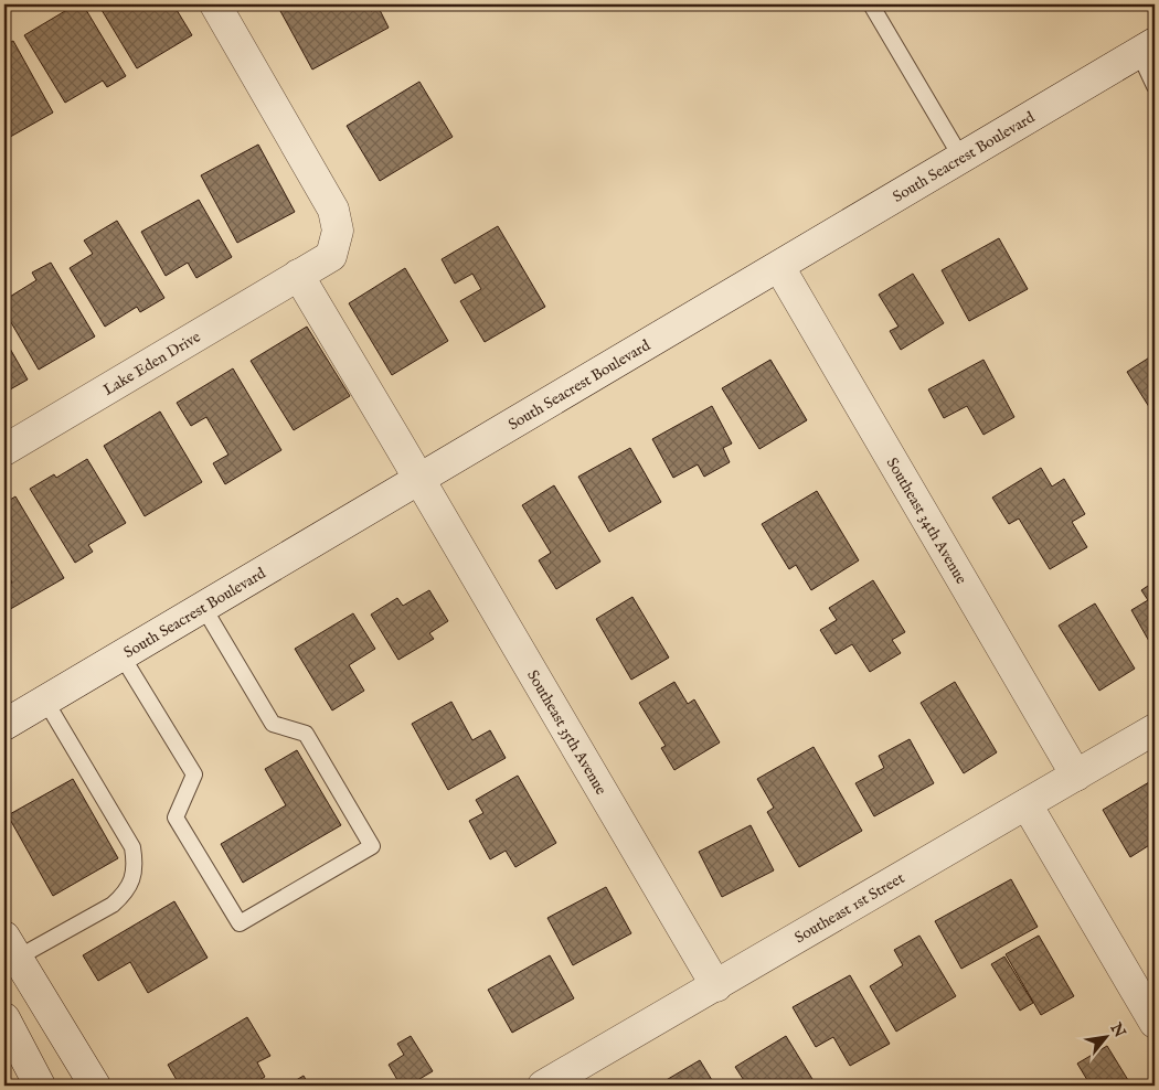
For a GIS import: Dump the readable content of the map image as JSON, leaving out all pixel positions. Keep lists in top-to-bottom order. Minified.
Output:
{"streets":{"street":["South Seacrest Boulevard","Lake Eden Drive","Southeast 34th Avenue","Southeast 35th Avenue","Southeast 1st Street"]},"crossings":[["South Seacrest Boulevard","Southeast 34th Avenue"],["South Seacrest Boulevard","Southeast 35th Avenue"],["Southeast 34th Avenue","Southeast 1st Street"],["Southeast 35th Avenue","Southeast 1st Street"]],"north":"top right"}
